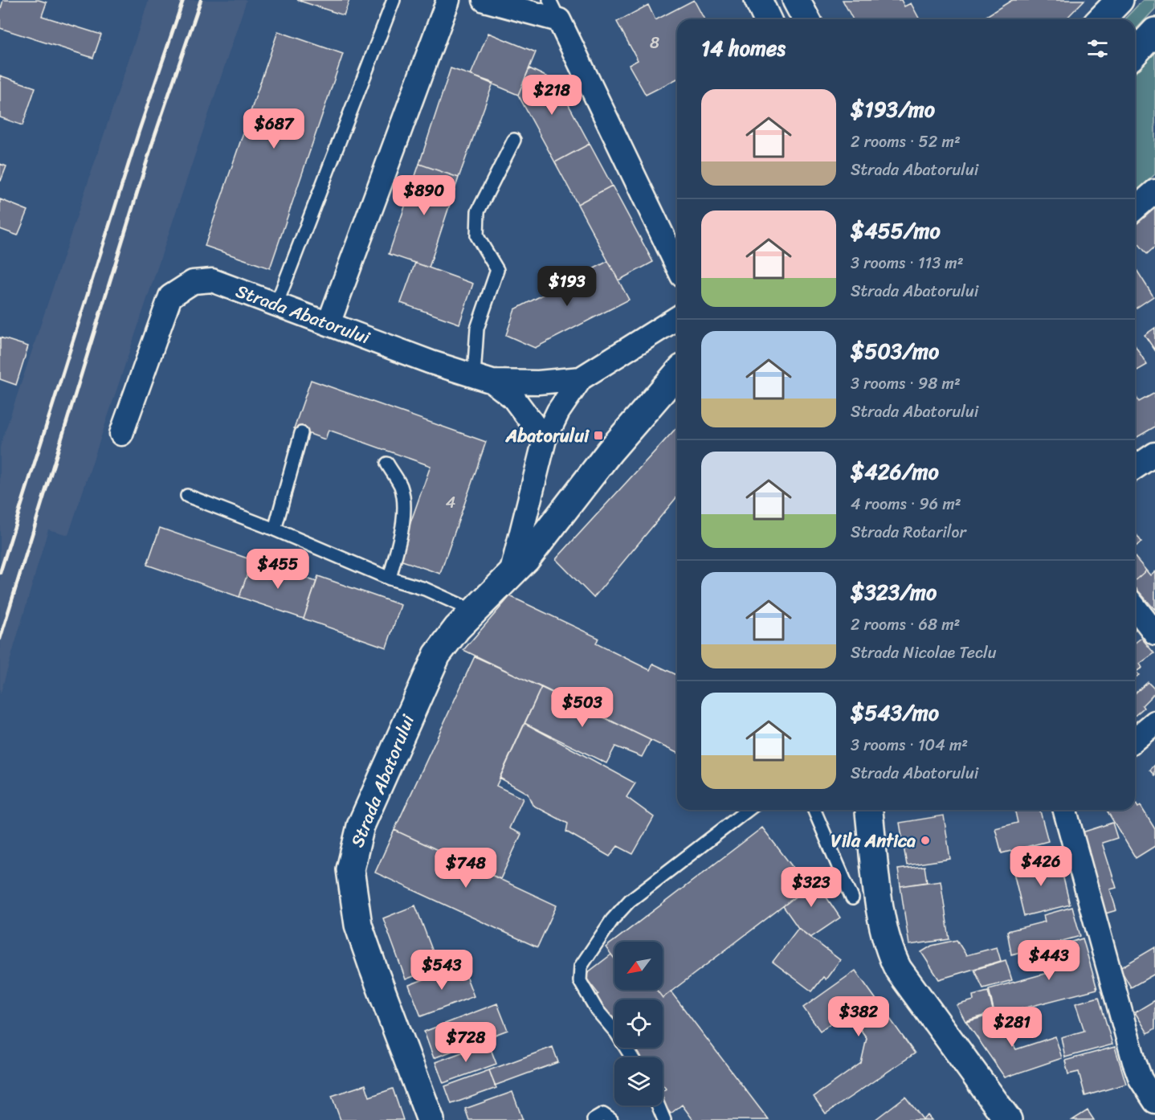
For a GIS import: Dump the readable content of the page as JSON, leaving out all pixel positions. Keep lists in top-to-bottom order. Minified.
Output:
{"streets":{"main road":["Strada Abatorului"]},"places":{"transit":["Abatorului"],"other":["Vila Antica"]},"house_numbers":["8","4"],"north":"bottom left","page":{"heading":"14 homes","price":["$218","$687","$890","$193","$455","$503","$426","$748","$323","$443","$543","$382","$281","$728"],"list":[{"name":"$193/mo","note":"2 rooms · 52 m² · Strada Abatorului"},{"name":"$455/mo","note":"3 rooms · 113 m² · Strada Abatorului"},{"name":"$503/mo","note":"3 rooms · 98 m² · Strada Abatorului"},{"name":"$426/mo","note":"4 rooms · 96 m² · Strada Rotarilor"},{"name":"$323/mo","note":"2 rooms · 68 m² · Strada Nicolae Teclu"},{"name":"$543/mo","note":"3 rooms · 104 m² · Strada Abatorului"}]}}
